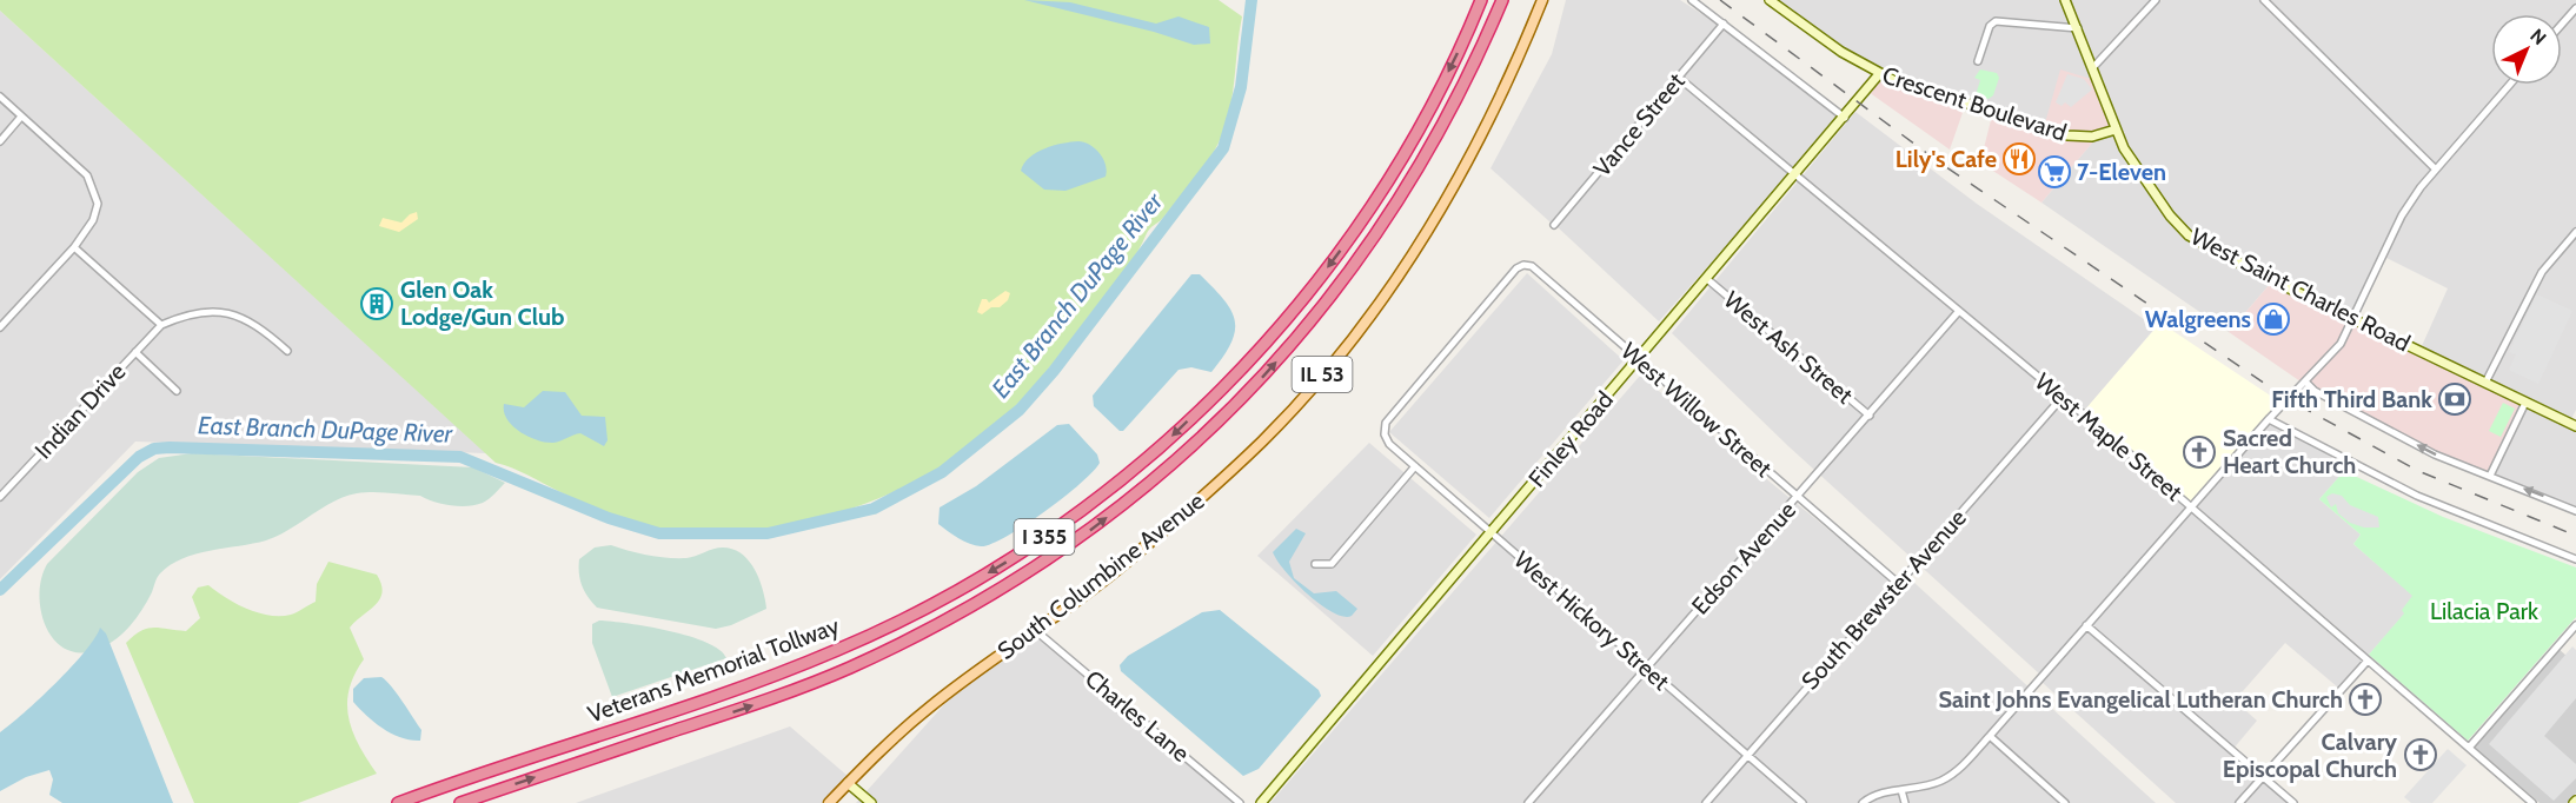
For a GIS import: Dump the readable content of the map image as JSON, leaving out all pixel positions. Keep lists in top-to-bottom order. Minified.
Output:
{"streets":{"highway":["I 355","Veterans Memorial Tollway"],"main road":["Crescent Boulevard","West Saint Charles Road","IL 53","Finley Road","South Columbine Avenue"],"street":["Vance Street","West Ash Street","West Willow Street","Indian Drive","West Maple Street","Edson Avenue","South Brewster Avenue","West Hickory Street","Charles Lane"]},"crossings":[["Crescent Boulevard","West Saint Charles Road"],["Crescent Boulevard","Finley Road"],["Vance Street","West Maple Street"],["West Ash Street","Finley Road"],["West Ash Street","Edson Avenue"],["West Willow Street","Finley Road"],["West Willow Street","Edson Avenue"],["West Willow Street","South Brewster Avenue"],["West Willow Street","West Hickory Street"],["West Maple Street","Finley Road"],["West Maple Street","Edson Avenue"],["West Maple Street","South Brewster Avenue"],["Finley Road","West Hickory Street"],["Edson Avenue","West Hickory Street"],["South Columbine Avenue","Charles Lane"],["South Brewster Avenue","West Hickory Street"]],"water":["East Branch DuPage River"],"parks":["Lilacia Park"],"places":{"restaurant":["Lily's Cafe"],"supermarket":["7-Eleven"],"building":["Glen Oak Lodge/Gun Club"],"shop":["Walgreens"],"bank":["Fifth Third Bank"],"church":["Sacred Heart Church","Saint Johns Evangelical Lutheran Church","Calvary Episcopal Church"]},"north":"top right"}
